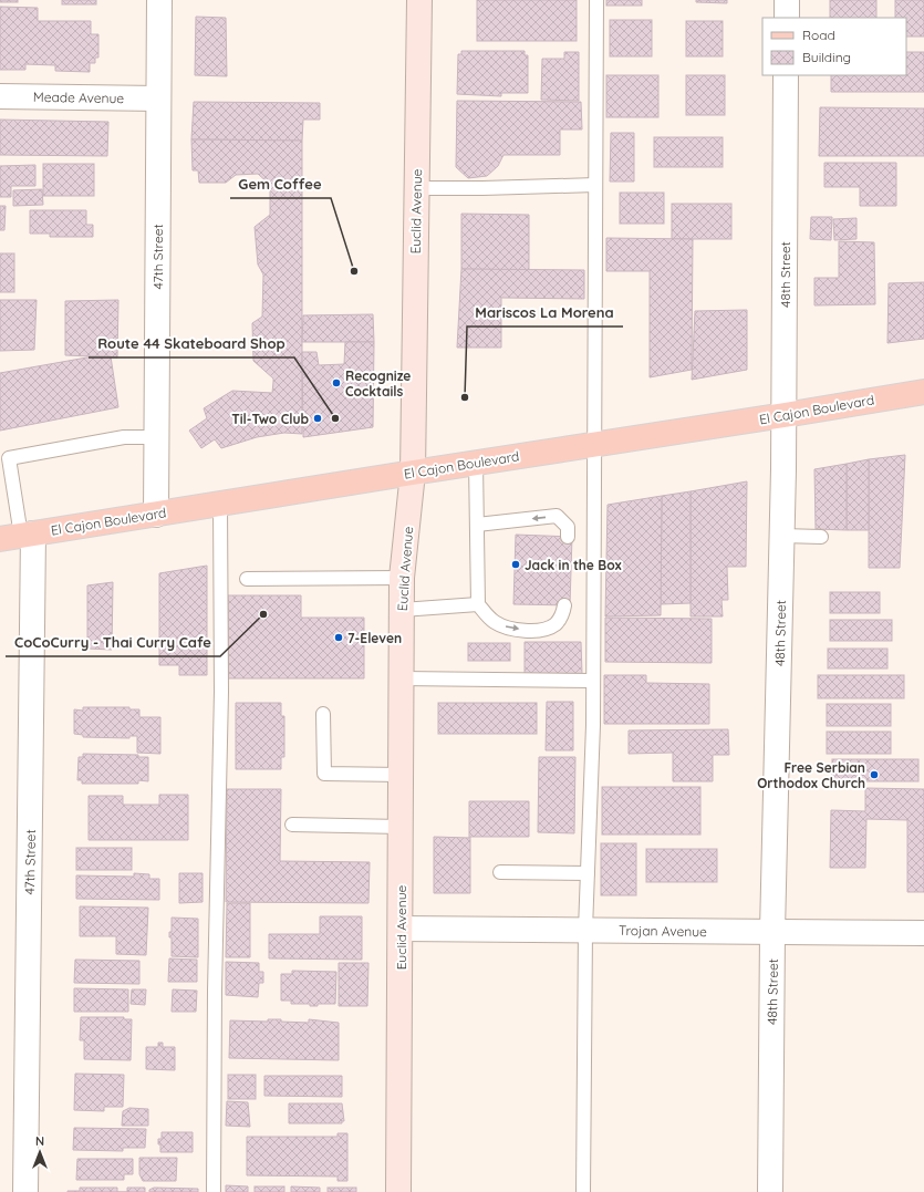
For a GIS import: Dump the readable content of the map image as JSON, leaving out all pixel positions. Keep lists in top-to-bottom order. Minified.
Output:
{"streets":{"main road":["Euclid Avenue","El Cajon Boulevard"],"street":["Meade Avenue","47th Street","48th Street","Trojan Avenue"]},"crossings":[["Meade Avenue","47th Street"],["Euclid Avenue","El Cajon Boulevard"],["Euclid Avenue","Trojan Avenue"],["47th Street","El Cajon Boulevard"],["48th Street","El Cajon Boulevard"],["48th Street","Trojan Avenue"]],"places":["Gem Coffee","Recognize Cocktails","Mariscos La Morena","Til-Two Club","Route 44 Skateboard Shop","Jack in the Box","CoCoCurry - Thai Curry Cafe","7-Eleven","Free Serbian Orthodox Church"],"legend":["Road","Building"],"north":"top"}
